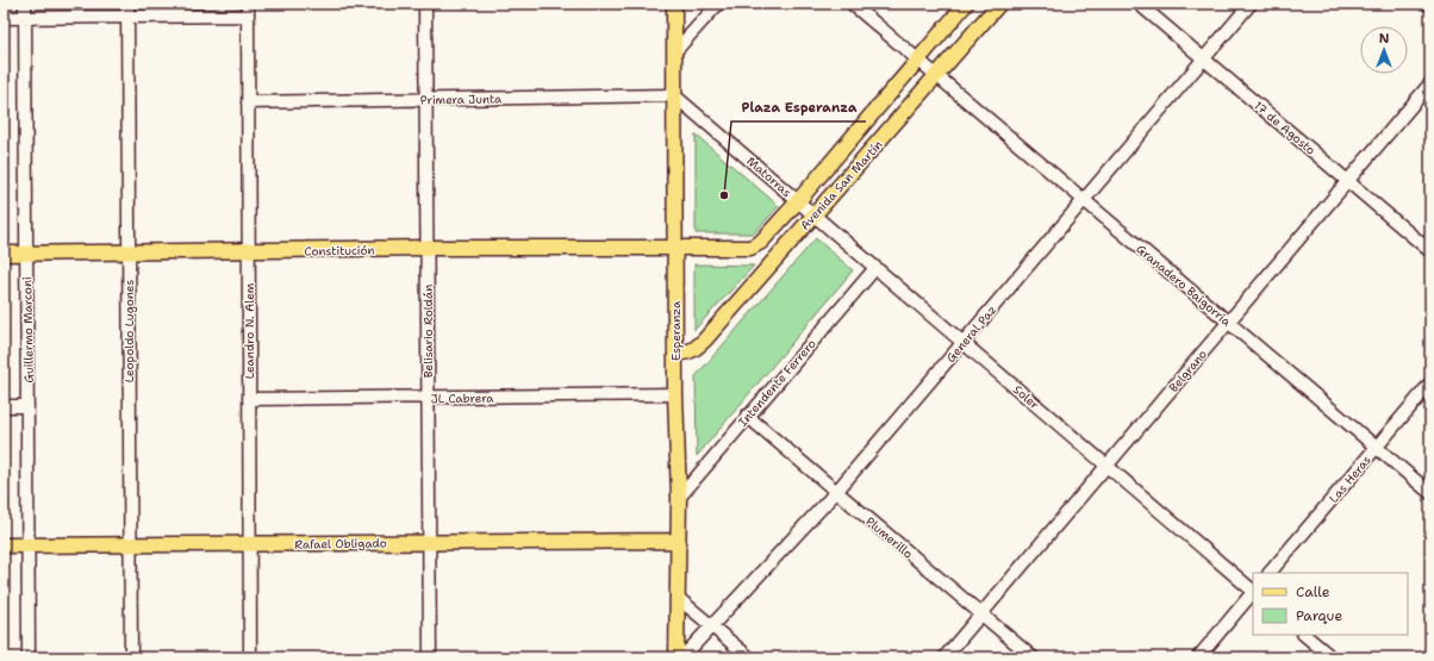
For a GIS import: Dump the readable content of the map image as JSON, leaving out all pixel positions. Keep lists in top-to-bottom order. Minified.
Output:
{"streets":{"main road":["Avenida San Martín","Constitución","Esperanza","Rafael Obligado"],"street":["Primera Junta","17 de Agosto","Matorras","Granadero Baigorria","Guillermo Marconi","Leopoldo Lugones","Leandro N. Alem","Belisario Roldán","General Paz","Belgrano","Intendente Ferrero","Soler","JL Cabrera","Las Heras","Plumerillo"]},"crossings":[["Primera Junta","Matorras"],["Primera Junta","Leandro N. Alem"],["Primera Junta","Belisario Roldán"],["Primera Junta","Esperanza"],["17 de Agosto","General Paz"],["17 de Agosto","Belgrano"],["Matorras","Avenida San Martín"],["Matorras","Esperanza"],["Matorras","Soler"],["Avenida San Martín","Constitución"],["Avenida San Martín","Granadero Baigorria"],["Avenida San Martín","Esperanza"],["Avenida San Martín","Soler"],["Constitución","Guillermo Marconi"],["Constitución","Leopoldo Lugones"],["Constitución","Leandro N. Alem"],["Constitución","Belisario Roldán"],["Constitución","Esperanza"],["Granadero Baigorria","General Paz"],["Granadero Baigorria","Belgrano"],["Granadero Baigorria","Las Heras"],["Guillermo Marconi","Rafael Obligado"],["Leopoldo Lugones","Rafael Obligado"],["Leandro N. Alem","JL Cabrera"],["Leandro N. Alem","Rafael Obligado"],["Belisario Roldán","JL Cabrera"],["Belisario Roldán","Rafael Obligado"],["Esperanza","Intendente Ferrero"],["Esperanza","JL Cabrera"],["Esperanza","Rafael Obligado"],["General Paz","Soler"],["General Paz","Plumerillo"],["Belgrano","Soler"],["Belgrano","Plumerillo"],["Intendente Ferrero","Soler"],["Intendente Ferrero","Plumerillo"]],"places":["Plaza Esperanza"],"legend":["Calle","Parque"],"north":"top"}
